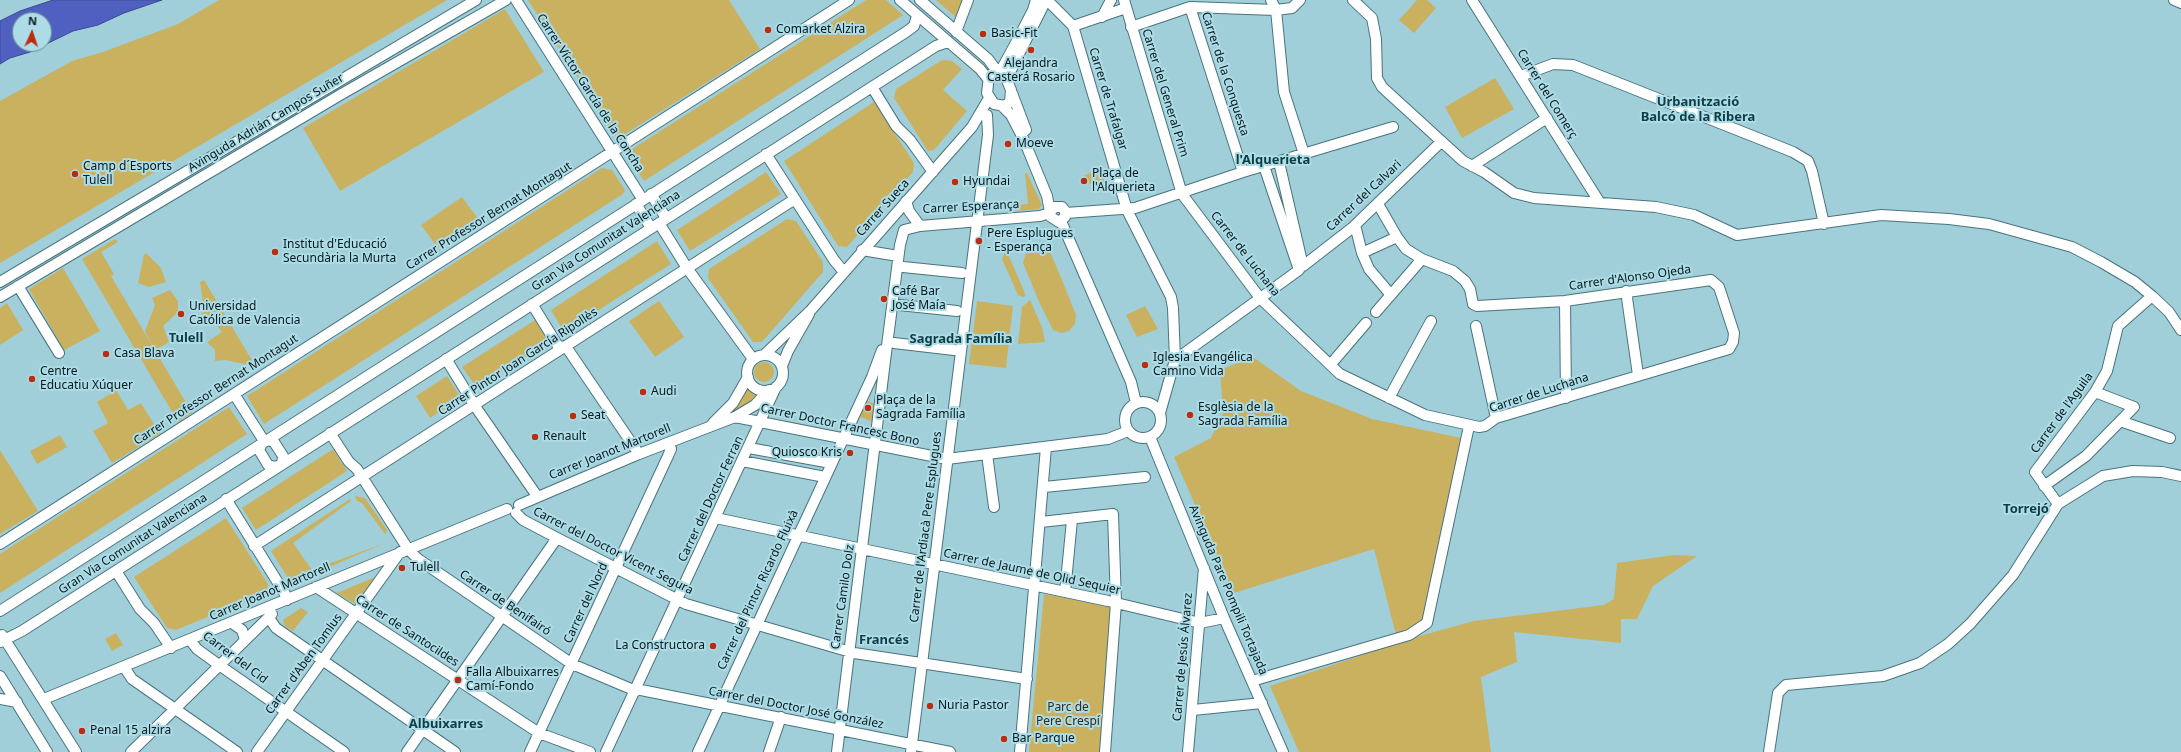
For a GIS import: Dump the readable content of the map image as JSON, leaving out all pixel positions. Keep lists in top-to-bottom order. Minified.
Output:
{"streets":{"street":["Carrer de la Conquesta","Carrer Víctor García de la Concha","Carrer del General Prim","Carrer del Comerç","Carrer de Trafalgar","Avinguda Adrián Campos Suñer","Carrer del Calvari","Carrer Esperança","Carrer Sueca","Carrer Professor Bernat Montagut","Gran Via Comunitat Valenciana","Carrer de Luchana","Carrer d'Alonso Ojeda","Carrer Pintor Joan García Ripollès","Carrer de l'Aguila","Carrer Doctor Francesc Bono","Carrer Joanot Martorell","Carrer del Doctor Ferran","Carrer de l'Ardiacà Pere Esplugues","Carrer del Doctor Vicent Segura","Carrer de Jaume de Olid Sequier","Carrer del Pintor Ricardo Fluixà","Avinguda Pare Pompili Tortajada","Carrer Camilo Dolz","Carrer de Benifairó","Carrer del Nord","Carrer de Santocildes","Carrer de Jesús Álvarez","Carrer del Cid","Carrer d'Aben Tomlus","Carrer del Doctor José González"]},"crossings":[["Carrer de la Conquesta","Carrer Esperança"],["Carrer Víctor García de la Concha","Carrer Sueca"],["Carrer Víctor García de la Concha","Carrer Professor Bernat Montagut"],["Carrer Víctor García de la Concha","Gran Via Comunitat Valenciana"],["Carrer Víctor García de la Concha","Carrer Pintor Joan García Ripollès"],["Carrer Víctor García de la Concha","Carrer Joanot Martorell"],["Carrer Víctor García de la Concha","Carrer del Doctor Ferran"],["Carrer del General Prim","Carrer Esperança"],["Carrer del General Prim","Carrer de Luchana"],["Carrer de Trafalgar","Carrer del Calvari"],["Carrer de Trafalgar","Carrer Esperança"],["Carrer de Trafalgar","Carrer Doctor Francesc Bono"],["Carrer de Trafalgar","Avinguda Pare Pompili Tortajada"],["Carrer del Calvari","Carrer de Luchana"],["Carrer Esperança","Carrer Sueca"],["Carrer Esperança","Carrer de Luchana"],["Carrer Esperança","Carrer de l'Ardiacà Pere Esplugues"],["Carrer Sueca","Carrer Joanot Martorell"],["Carrer Sueca","Carrer del Doctor Ferran"],["Carrer Sueca","Carrer de l'Ardiacà Pere Esplugues"],["Gran Via Comunitat Valenciana","Carrer de Benifairó"],["Carrer de Luchana","Carrer d'Alonso Ojeda"],["Carrer Pintor Joan García Ripollès","Carrer de Benifairó"],["Carrer Doctor Francesc Bono","Carrer Joanot Martorell"],["Carrer Doctor Francesc Bono","Carrer del Doctor Ferran"],["Carrer Doctor Francesc Bono","Carrer de l'Ardiacà Pere Esplugues"],["Carrer Doctor Francesc Bono","Carrer del Pintor Ricardo Fluixà"],["Carrer Doctor Francesc Bono","Avinguda Pare Pompili Tortajada"],["Carrer Doctor Francesc Bono","Carrer Camilo Dolz"],["Carrer Joanot Martorell","Carrer del Doctor Ferran"],["Carrer Joanot Martorell","Carrer del Doctor Vicent Segura"],["Carrer Joanot Martorell","Carrer de Benifairó"],["Carrer Joanot Martorell","Carrer del Nord"],["Carrer Joanot Martorell","Carrer de Santocildes"],["Carrer Joanot Martorell","Carrer del Cid"],["Carrer Joanot Martorell","Carrer d'Aben Tomlus"],["Carrer del Doctor Ferran","Carrer del Doctor Vicent Segura"],["Carrer del Doctor Ferran","Carrer de Jaume de Olid Sequier"],["Carrer del Doctor Ferran","Carrer de Benifairó"],["Carrer del Doctor Ferran","Carrer del Doctor José González"],["Carrer de l'Ardiacà Pere Esplugues","Carrer del Doctor Vicent Segura"],["Carrer de l'Ardiacà Pere Esplugues","Carrer de Jaume de Olid Sequier"],["Carrer de l'Ardiacà Pere Esplugues","Carrer del Doctor José González"],["Carrer del Doctor Vicent Segura","Carrer del Pintor Ricardo Fluixà"],["Carrer del Doctor Vicent Segura","Carrer Camilo Dolz"],["Carrer del Doctor Vicent Segura","Carrer del Nord"],["Carrer de Jaume de Olid Sequier","Carrer del Pintor Ricardo Fluixà"],["Carrer de Jaume de Olid Sequier","Avinguda Pare Pompili Tortajada"],["Carrer de Jaume de Olid Sequier","Carrer Camilo Dolz"],["Carrer de Jaume de Olid Sequier","Carrer de Jesús Álvarez"],["Carrer del Pintor Ricardo Fluixà","Carrer del Doctor José González"],["Avinguda Pare Pompili Tortajada","Carrer de Jesús Álvarez"],["Carrer Camilo Dolz","Carrer del Doctor José González"],["Carrer de Benifairó","Carrer del Nord"],["Carrer de Benifairó","Carrer d'Aben Tomlus"],["Carrer de Benifairó","Carrer del Doctor José González"],["Carrer del Nord","Carrer de Santocildes"],["Carrer de Santocildes","Carrer d'Aben Tomlus"],["Carrer del Cid","Carrer d'Aben Tomlus"]],"districts":["Urbanització Balcó de la Ribera","l'Alquerieta","Tulell","Sagrada Família","Torrejó","Francés","Albuixarres"],"parks":["Parc de Pere Crespí"],"places":["Comarket Alzira","Basic-Fit","Alejandra Casterá Rosario","Moeve","Camp d´Esports Tulell","Plaça de l'Alquerieta","Hyundai","Pere Esplugues - Esperança","Institut d'Educació Secundària la Murta","Café Bar José Maía","Universidad Católica de Valencia","Casa Blava","Iglesia Evangélica Camino Vida","Centre Educatiu Xúquer","Audi","Plaça de la Sagrada Família","Esglèsia de la Sagrada Família","Seat","Renault","Quiosco Kris","Tulell","La Constructora","Falla Albuixarres Camí-Fondo","Nuria Pastor","Penal 15 alzira","Bar Parque"],"north":"top"}
